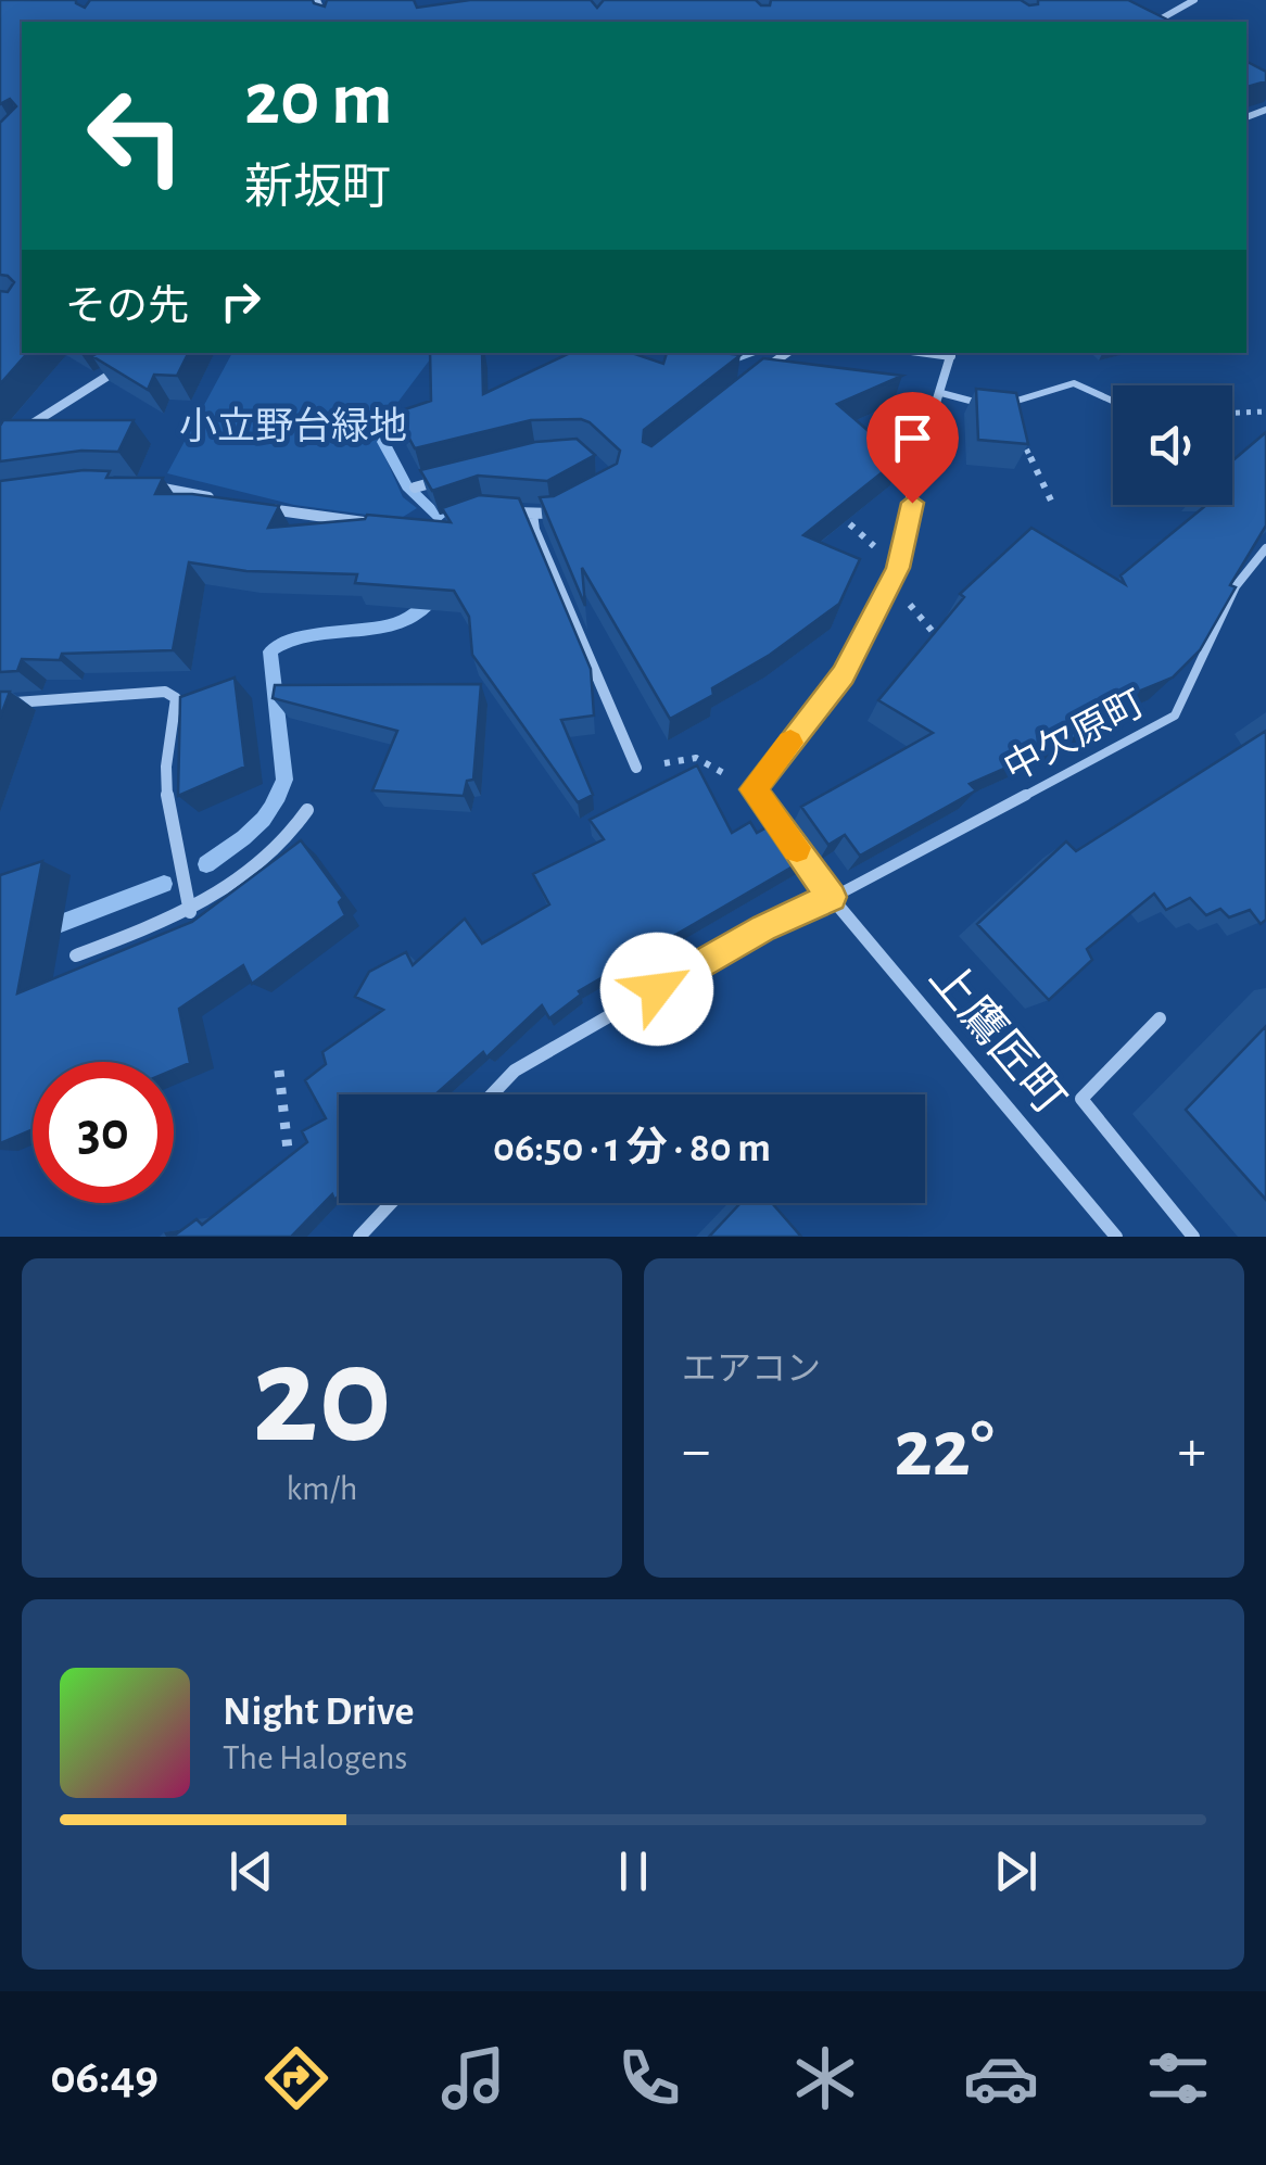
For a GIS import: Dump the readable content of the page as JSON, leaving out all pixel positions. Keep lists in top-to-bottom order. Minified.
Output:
{"streets":{"street":["上鷹匠町"],"lane":["中欠原町"]},"crossings":[["中欠原町","上鷹匠町"]],"parks":["小立野台緑地"],"page":{"turn":["20 m","新坂町"],"then":"その先","limit":"30","trip":"06:50 · 1 分 · 80 m","tile":[["20","km/h"],"エアコン"],"heat":["−","22°","+"],"song":["Night Drive","The Halogens"],"tabs":"06:49"}}
